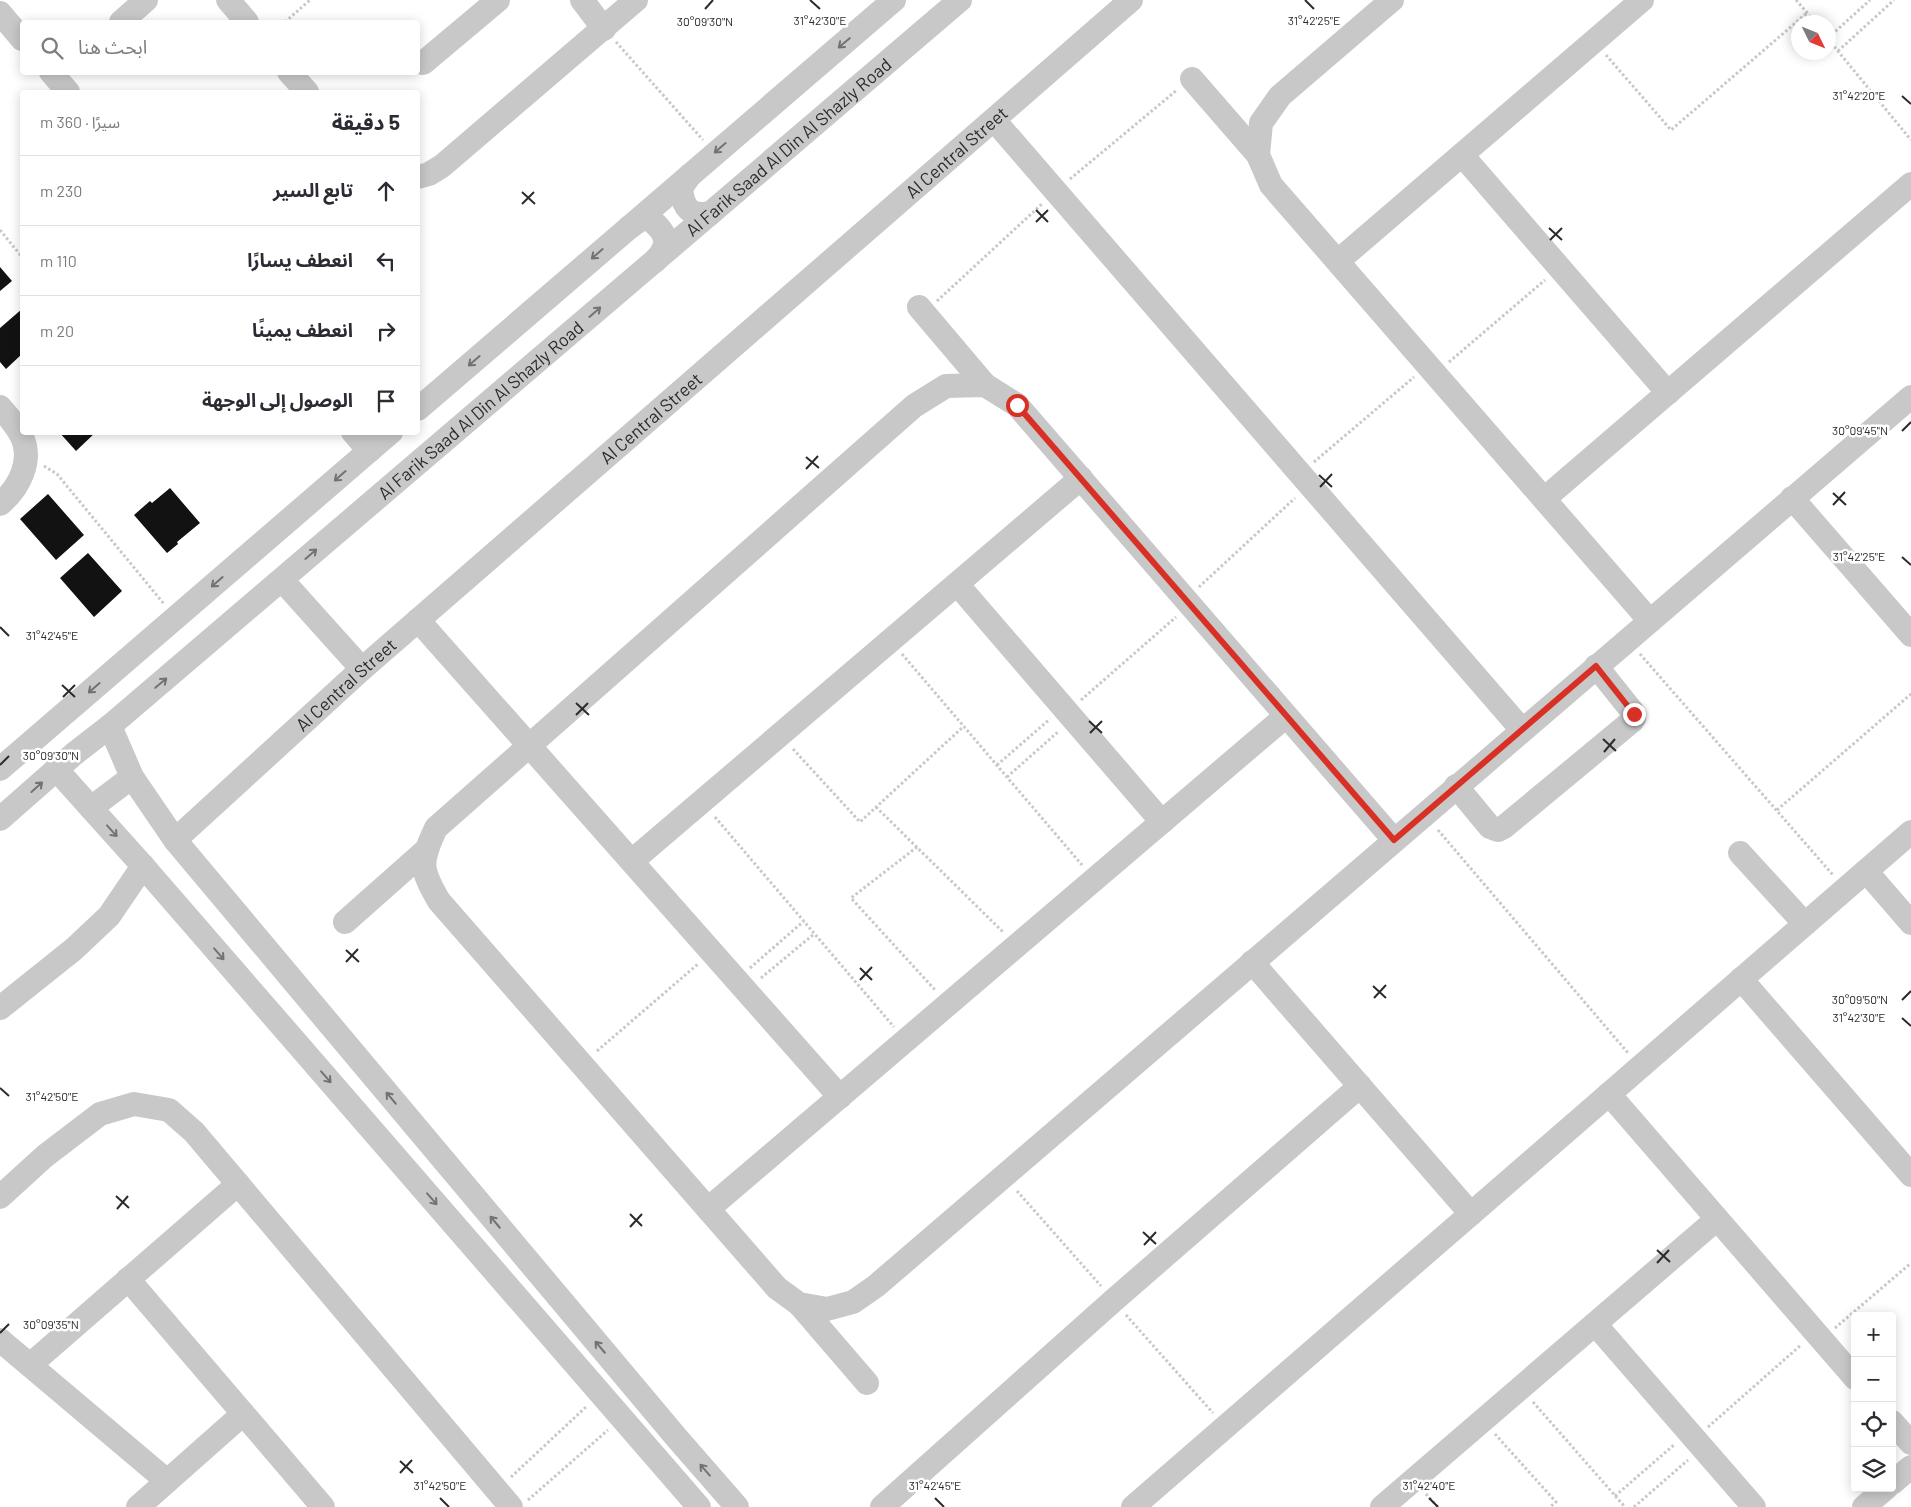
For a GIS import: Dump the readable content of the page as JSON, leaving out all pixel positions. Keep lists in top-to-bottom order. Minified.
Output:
{"streets":{"street":["Al Farik Saad Al Din Al Shazly Road","Al Central Street"]},"north":"bottom right","page":{"search":"ابحث هنا","heading":["5 دقيقة","سيرًا · 360 m"],"list":[["تابع السير","230 m"],["انعطف يسارًا","110 m"],["انعطف يمينًا","20 m"],"الوصول إلى الوجهة"],"map_buttons":["+","−"]},"coordinates":["31°42'30\"E","31°42'25\"E","30°09'30\"N","31°42'20\"E","30°09'45\"N","31°42'45\"E","30°09'50\"N","31°42'50\"E","30°09'35\"N","31°42'40\"E"]}
